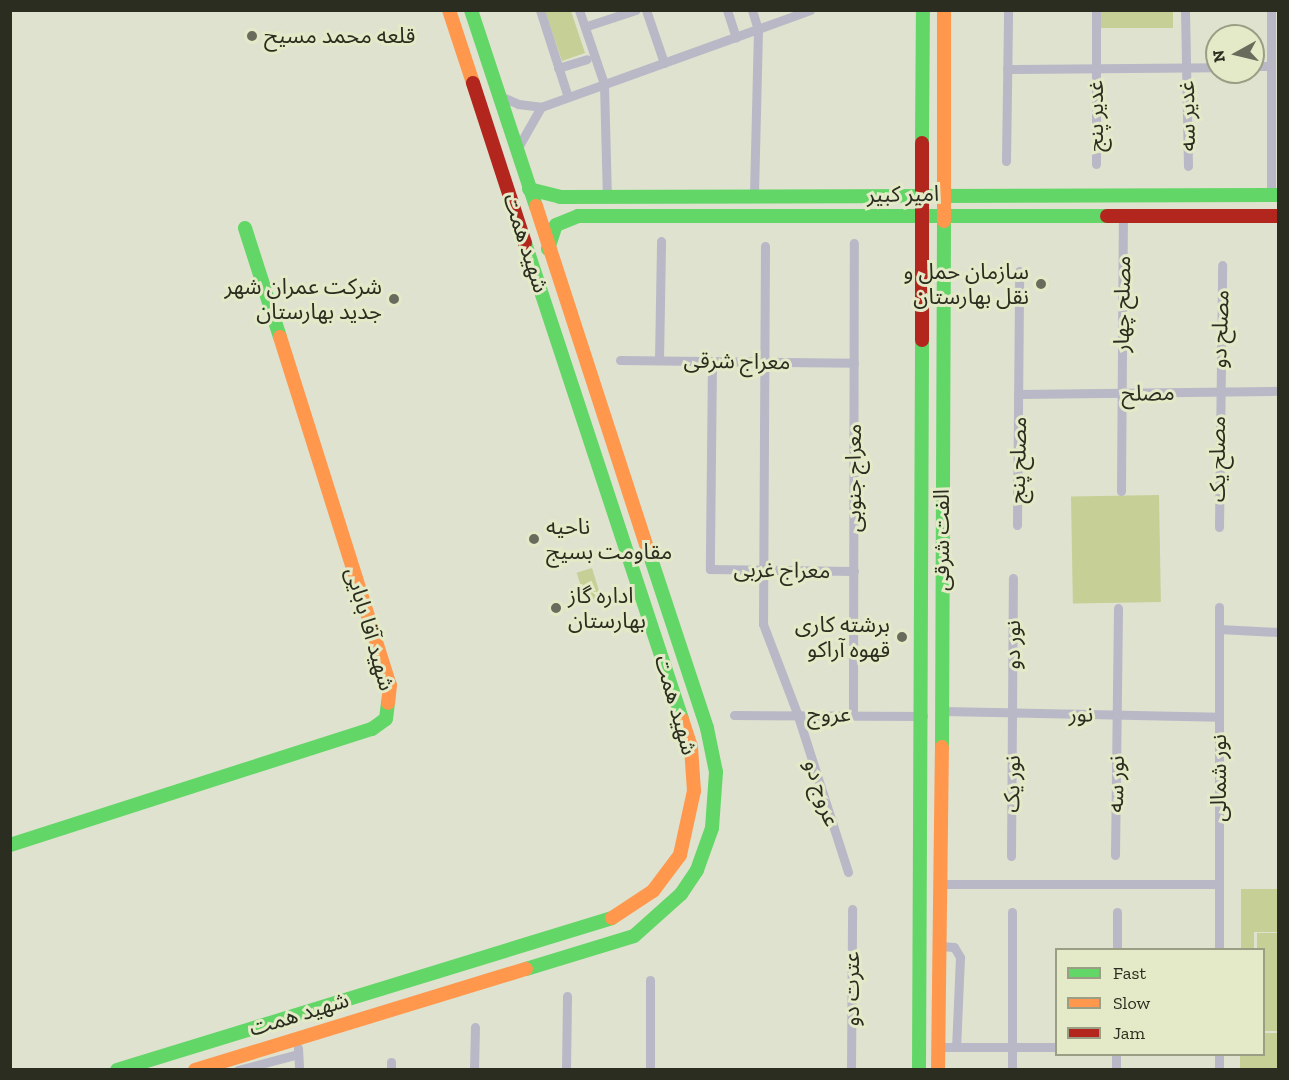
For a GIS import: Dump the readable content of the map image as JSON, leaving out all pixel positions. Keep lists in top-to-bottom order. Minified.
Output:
{"streets":{"street":["غدیر پنج","غدیر سه","امیر کبیر","شهید همت","مصلح چهار","مصلح دو","معراج شرقی","مصلح","مصلح یک","مصلح پنج","معراج جنوبی","الفت شرقی","معراج غربی","شهید آقا بابایی","نور دو","عروج","نور","نور شمالی","نور یک","نور سه","عروج دو","عترت دو"]},"crossings":[["امیر کبیر","شهید همت"],["امیر کبیر","مصلح چهار"],["امیر کبیر","الفت شرقی"],["مصلح چهار","مصلح"],["مصلح دو","مصلح"],["مصلح دو","مصلح یک"],["معراج شرقی","معراج جنوبی"],["معراج شرقی","معراج غربی"],["معراج شرقی","عروج دو"],["مصلح","مصلح یک"],["مصلح","مصلح پنج"],["معراج جنوبی","معراج غربی"],["معراج جنوبی","عروج"],["الفت شرقی","عروج"],["الفت شرقی","نور"],["معراج غربی","عروج دو"],["نور دو","نور"],["نور دو","نور یک"],["عروج","عروج دو"],["نور","نور شمالی"],["نور","نور یک"],["نور","نور سه"]],"places":["قلعه محمد مسیح","سازمان حمل و نقل بهارستان","شرکت عمران شهر جدید بهارستان","ناحیه مقاومت بسیج","اداره گاز بهارستان","برشته کاری قهوه آراکو"],"legend":["Fast","Slow","Jam"],"north":"left"}
